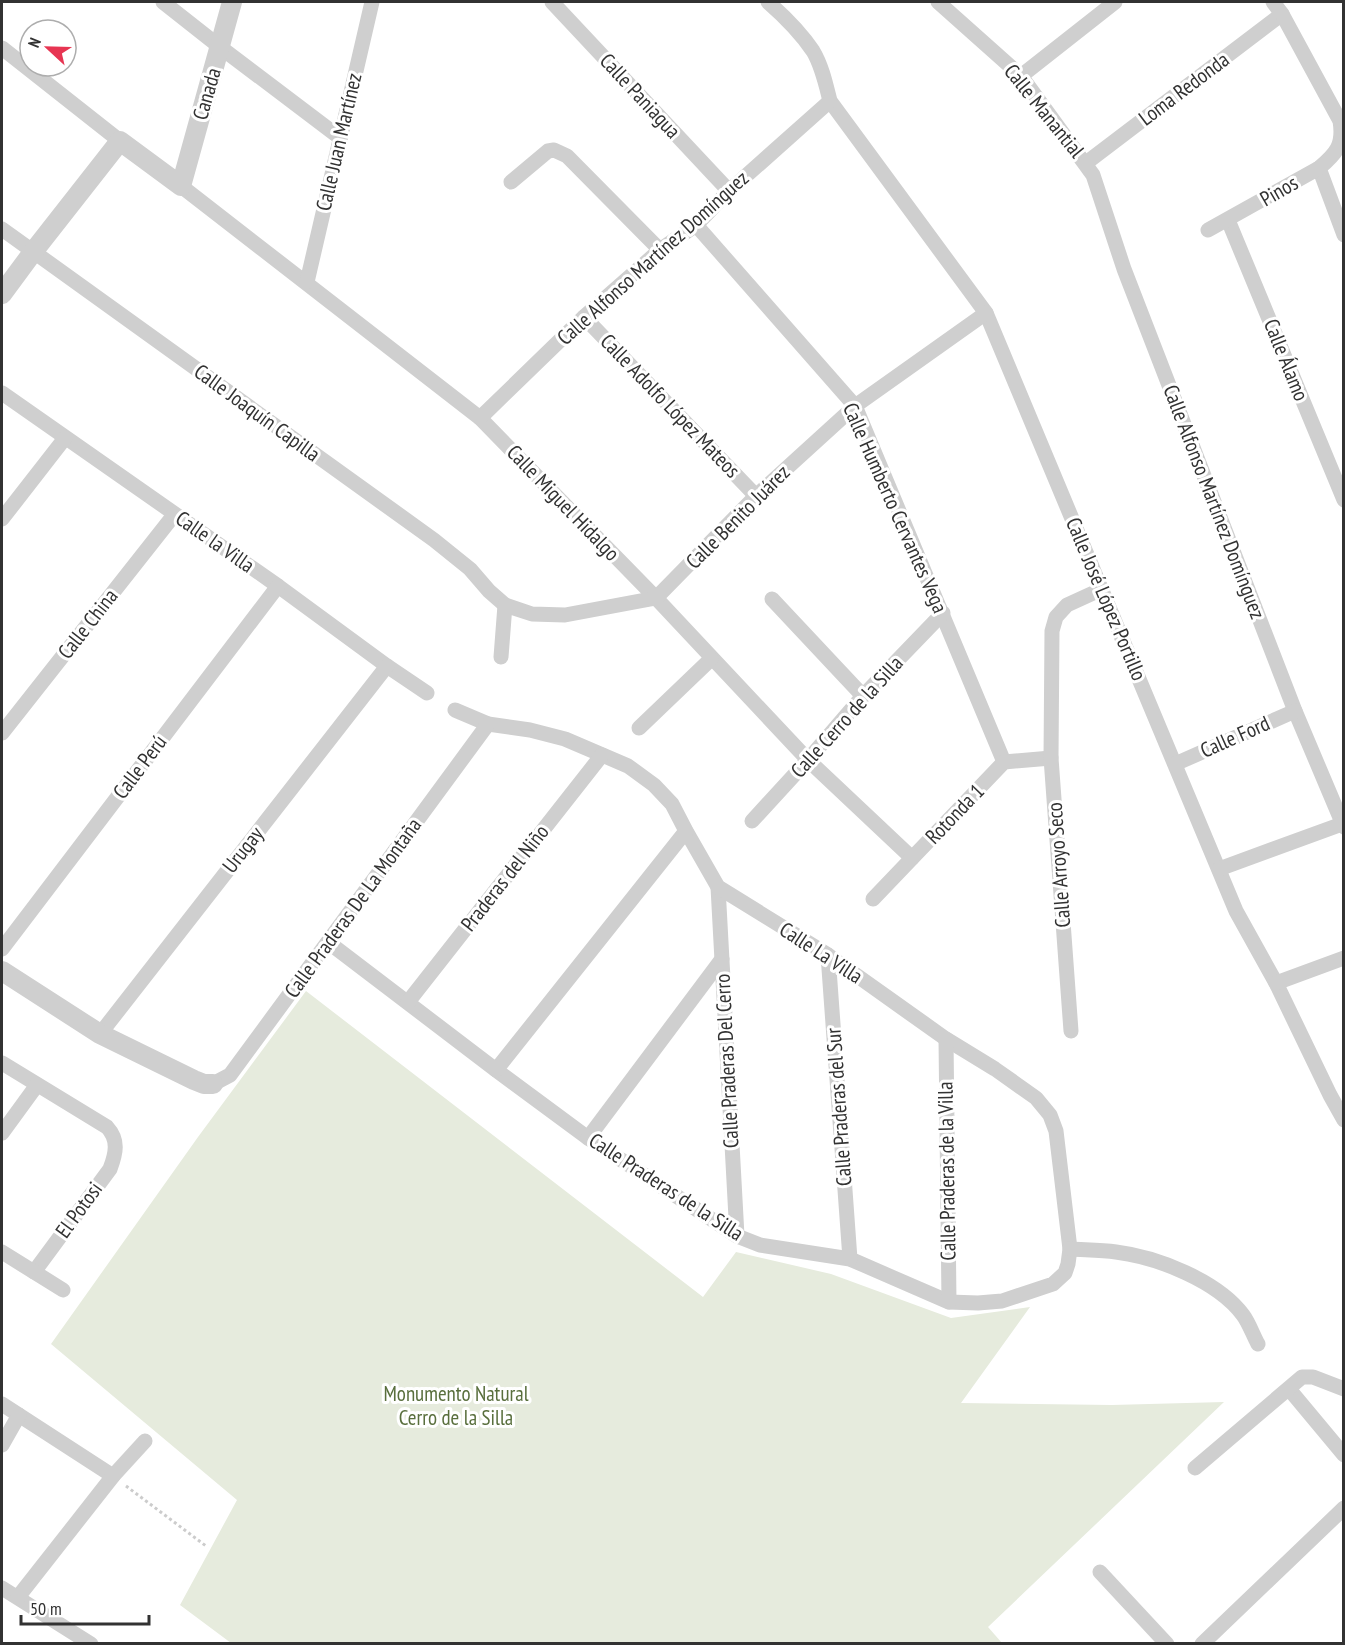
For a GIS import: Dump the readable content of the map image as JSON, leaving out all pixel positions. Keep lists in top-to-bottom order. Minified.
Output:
{"streets":{"street":["Loma Redonda","Canada","Calle Paniagua","Calle Manantial","Calle Juan Martínez","Pinos","Calle Alfonso Martínez Domínguez","Calle Álamo","Calle Adolfo López Mateos","Calle Joaquín Capilla","Calle Miguel Hidalgo","Calle Humberto Cervantes Vega","Calle Benito Juárez","Calle la Villa","Calle José López Portillo","Calle China","Calle Cerro de la Silla","Calle Ford","Calle Perú","Rotonda 1","Urugay","Calle Arroyo Seco","Praderas del Niño","Calle Praderas De La Montaña","Calle La Villa","Calle Praderas Del Cerro","Calle Praderas del Sur","Calle Praderas de la Villa","Calle Praderas de la Silla","El Potosi"]},"crossings":[["Loma Redonda","Calle Manantial"],["Loma Redonda","Pinos"],["Loma Redonda","Calle Alfonso Martínez Domínguez"],["Canada","Calle Miguel Hidalgo"],["Calle Paniagua","Calle Alfonso Martínez Domínguez"],["Calle Manantial","Calle Alfonso Martínez Domínguez"],["Calle Juan Martínez","Calle Miguel Hidalgo"],["Pinos","Calle Álamo"],["Calle Alfonso Martínez Domínguez","Calle Adolfo López Mateos"],["Calle Alfonso Martínez Domínguez","Calle Miguel Hidalgo"],["Calle Alfonso Martínez Domínguez","Calle Humberto Cervantes Vega"],["Calle Alfonso Martínez Domínguez","Calle José López Portillo"],["Calle Alfonso Martínez Domínguez","Calle Ford"],["Calle Adolfo López Mateos","Calle Benito Juárez"],["Calle Miguel Hidalgo","Calle Benito Juárez"],["Calle Miguel Hidalgo","Calle Cerro de la Silla"],["Calle Miguel Hidalgo","Rotonda 1"],["Calle Humberto Cervantes Vega","Calle Benito Juárez"],["Calle Humberto Cervantes Vega","Calle Cerro de la Silla"],["Calle Humberto Cervantes Vega","Rotonda 1"],["Calle Benito Juárez","Calle José López Portillo"],["Calle la Villa","Calle China"],["Calle la Villa","Calle Perú"],["Calle la Villa","Urugay"],["Calle José López Portillo","Calle Ford"],["Calle José López Portillo","Calle Arroyo Seco"],["Praderas del Niño","Calle La Villa"],["Praderas del Niño","Calle Praderas de la Silla"],["Calle Praderas De La Montaña","Calle La Villa"],["Calle Praderas De La Montaña","Calle Praderas de la Silla"],["Calle La Villa","Calle Praderas Del Cerro"],["Calle La Villa","Calle Praderas del Sur"],["Calle La Villa","Calle Praderas de la Villa"],["Calle La Villa","Calle Praderas de la Silla"],["Calle Praderas Del Cerro","Calle Praderas de la Silla"],["Calle Praderas del Sur","Calle Praderas de la Silla"],["Calle Praderas de la Villa","Calle Praderas de la Silla"]],"parks":["Monumento Natural Cerro de la Silla"],"scale_bar":"50 m","north":"left"}
